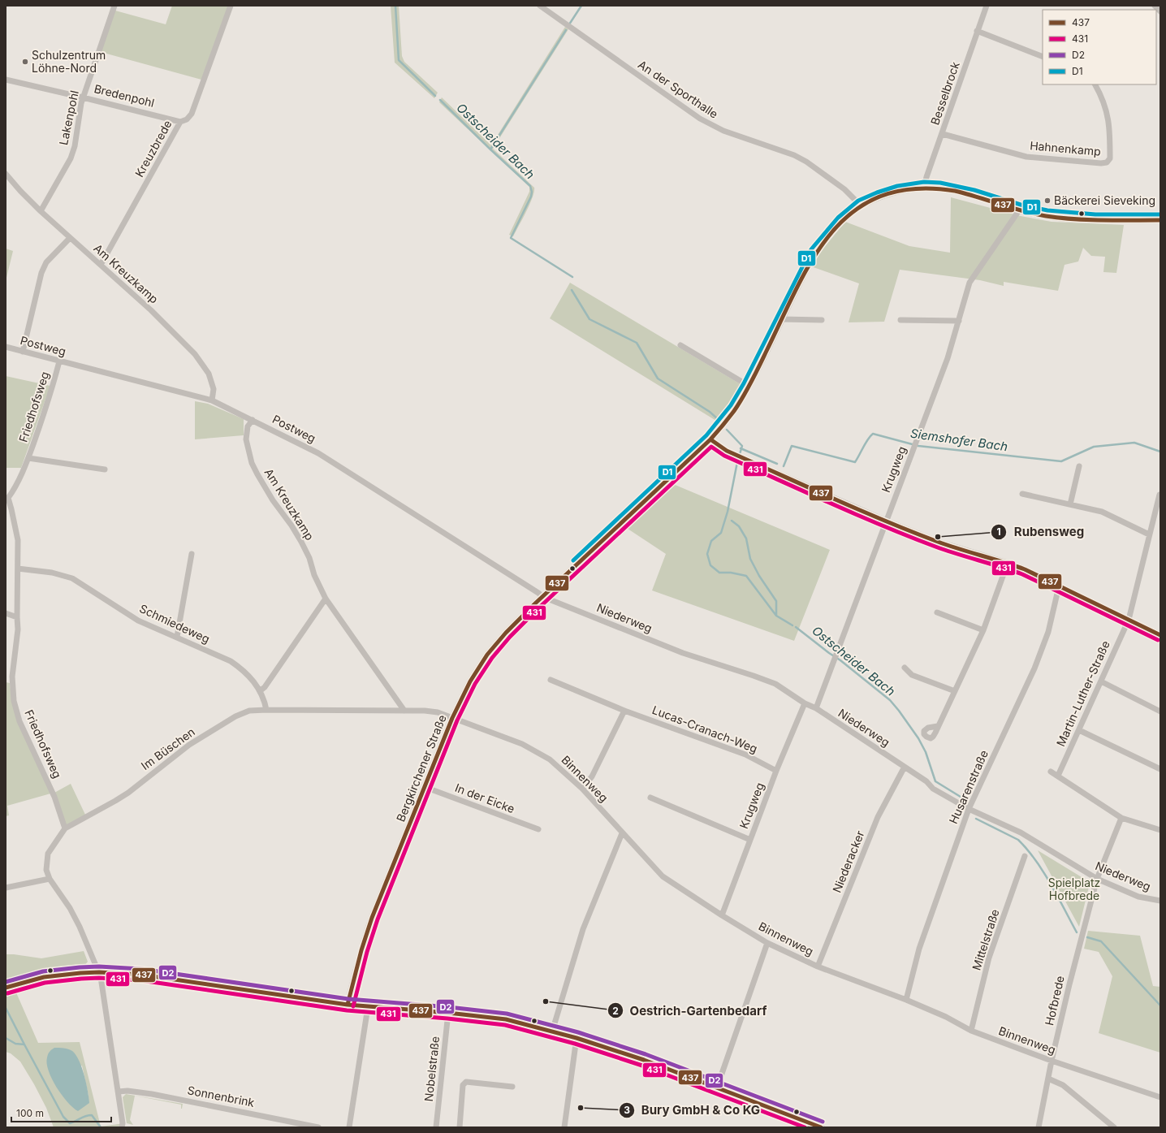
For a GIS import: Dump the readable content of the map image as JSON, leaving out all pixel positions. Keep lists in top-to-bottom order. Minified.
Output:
{"streets":{"street":["An der Sporthalle","Besselbrock","Bredenpohl","Lakenpohl","Kreuzbrede","Hahnenkamp","Am Kreuzkamp","Postweg","Friedhofsweg","Krugweg","Niederweg","Schmiedeweg","Martin-Luther-Straße","Lucas-Cranach-Weg","Im Büschen","Bergkirchener Straße","Binnenweg","Husarenstraße","In der Eicke","Niederacker","Mittelstraße","Hofbrede","Nobelstraße","Sonnenbrink"]},"crossings":[["An der Sporthalle","Bergkirchener Straße"],["Besselbrock","Hahnenkamp"],["Besselbrock","Bergkirchener Straße"],["Bredenpohl","Lakenpohl"],["Bredenpohl","Kreuzbrede"],["Lakenpohl","Am Kreuzkamp"],["Kreuzbrede","Am Kreuzkamp"],["Am Kreuzkamp","Postweg"],["Am Kreuzkamp","Im Büschen"],["Postweg","Friedhofsweg"],["Postweg","Niederweg"],["Postweg","Bergkirchener Straße"],["Friedhofsweg","Schmiedeweg"],["Friedhofsweg","Im Büschen"],["Krugweg","Niederweg"],["Krugweg","Lucas-Cranach-Weg"],["Krugweg","Bergkirchener Straße"],["Krugweg","Binnenweg"],["Niederweg","Bergkirchener Straße"],["Niederweg","Husarenstraße"],["Niederweg","Niederacker"],["Niederweg","Hofbrede"],["Schmiedeweg","Im Büschen"],["Im Büschen","Bergkirchener Straße"],["Im Büschen","Binnenweg"],["Im Büschen","Sonnenbrink"],["Bergkirchener Straße","Binnenweg"],["Bergkirchener Straße","In der Eicke"],["Binnenweg","Husarenstraße"],["Binnenweg","Niederacker"],["Binnenweg","Mittelstraße"],["Binnenweg","Hofbrede"]],"water":["Ostscheider Bach","Siemshofer Bach"],"parks":["Spielplatz Hofbrede"],"places":["Schulzentrum Löhne-Nord","Bäckerei Sieveking","Rubensweg","Oestrich-Gartenbedarf","Bury GmbH & Co KG"],"lines":["transit line D1","transit line 437","transit line 431","transit line D2"],"legend":["437","431","D2","D1"],"scale_bar":"100 m"}
